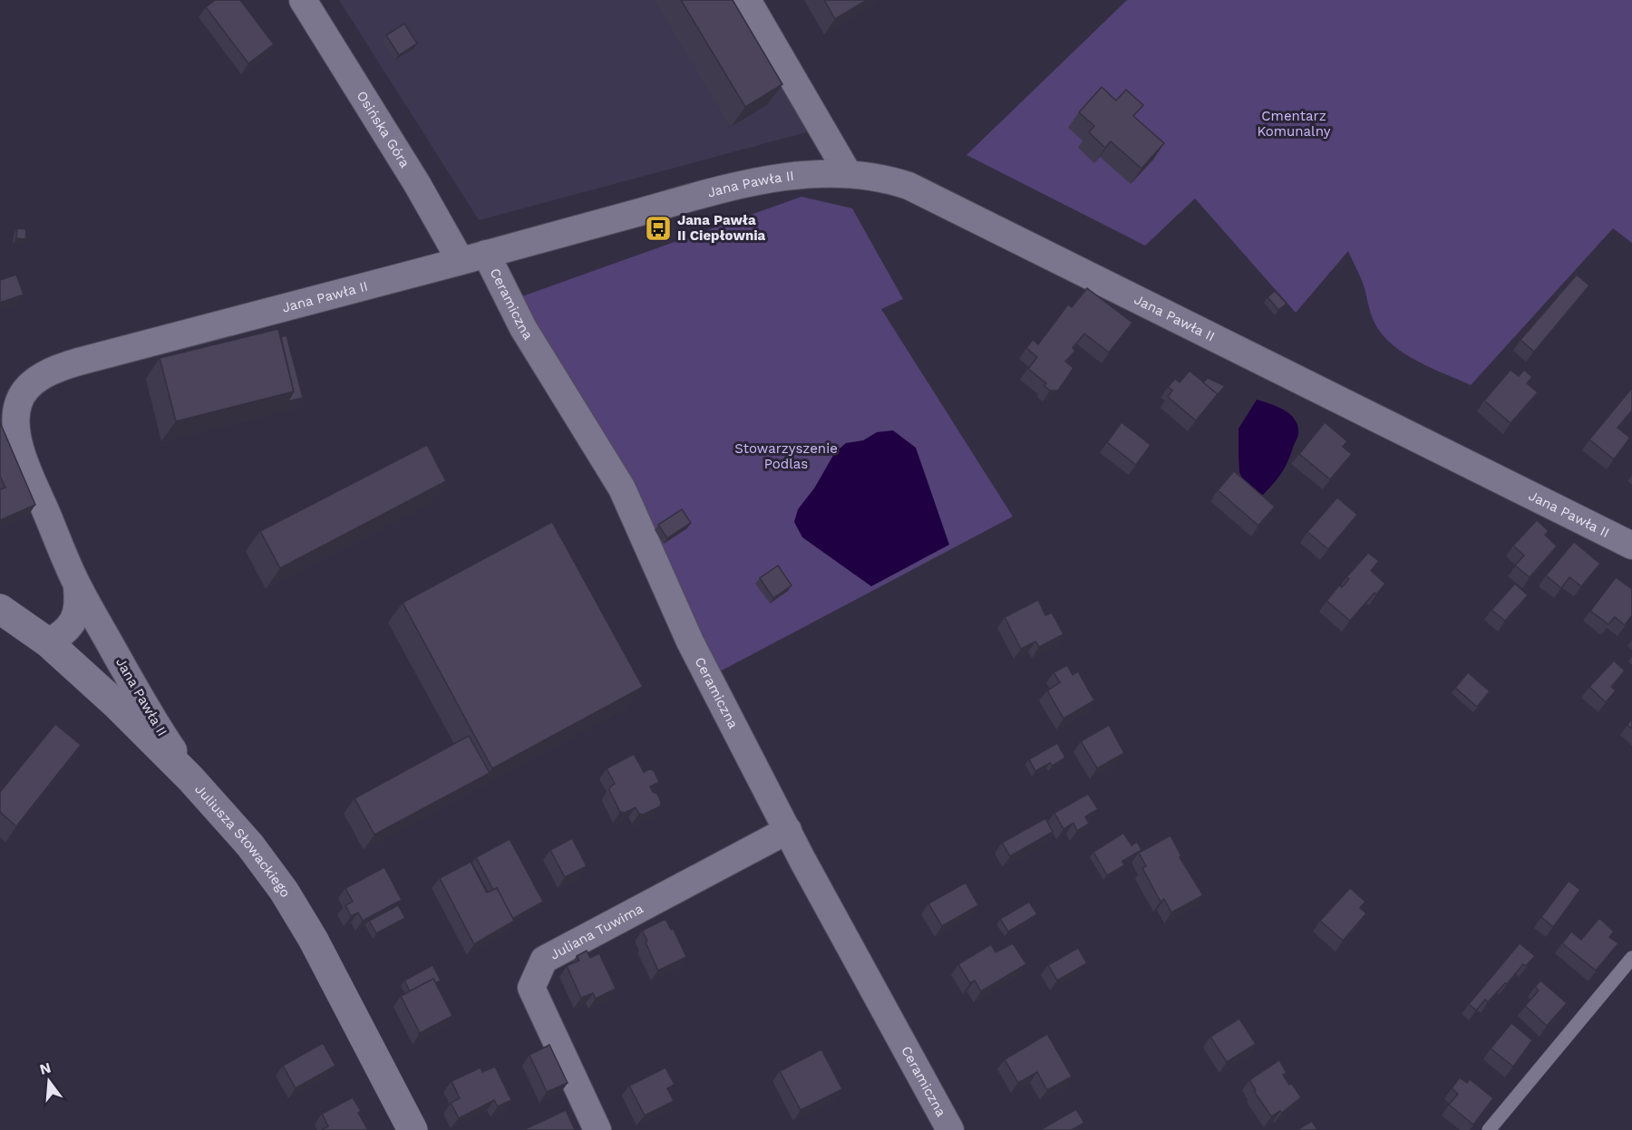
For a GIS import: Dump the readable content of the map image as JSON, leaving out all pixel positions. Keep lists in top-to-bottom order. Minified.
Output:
{"streets":{"street":["Osińska Góra","Jana Pawła II","Ceramiczna","Juliusza Słowackiego","Juliana Tuwima"]},"crossings":[["Osińska Góra","Jana Pawła II"],["Osińska Góra","Ceramiczna"],["Jana Pawła II","Ceramiczna"],["Jana Pawła II","Juliusza Słowackiego"],["Ceramiczna","Juliana Tuwima"]],"parks":["Cmentarz Komunalny","Stowarzyszenie Podlas"],"places":{"bus stop":["Jana Pawła II Ciepłownia"]},"north":"top"}
